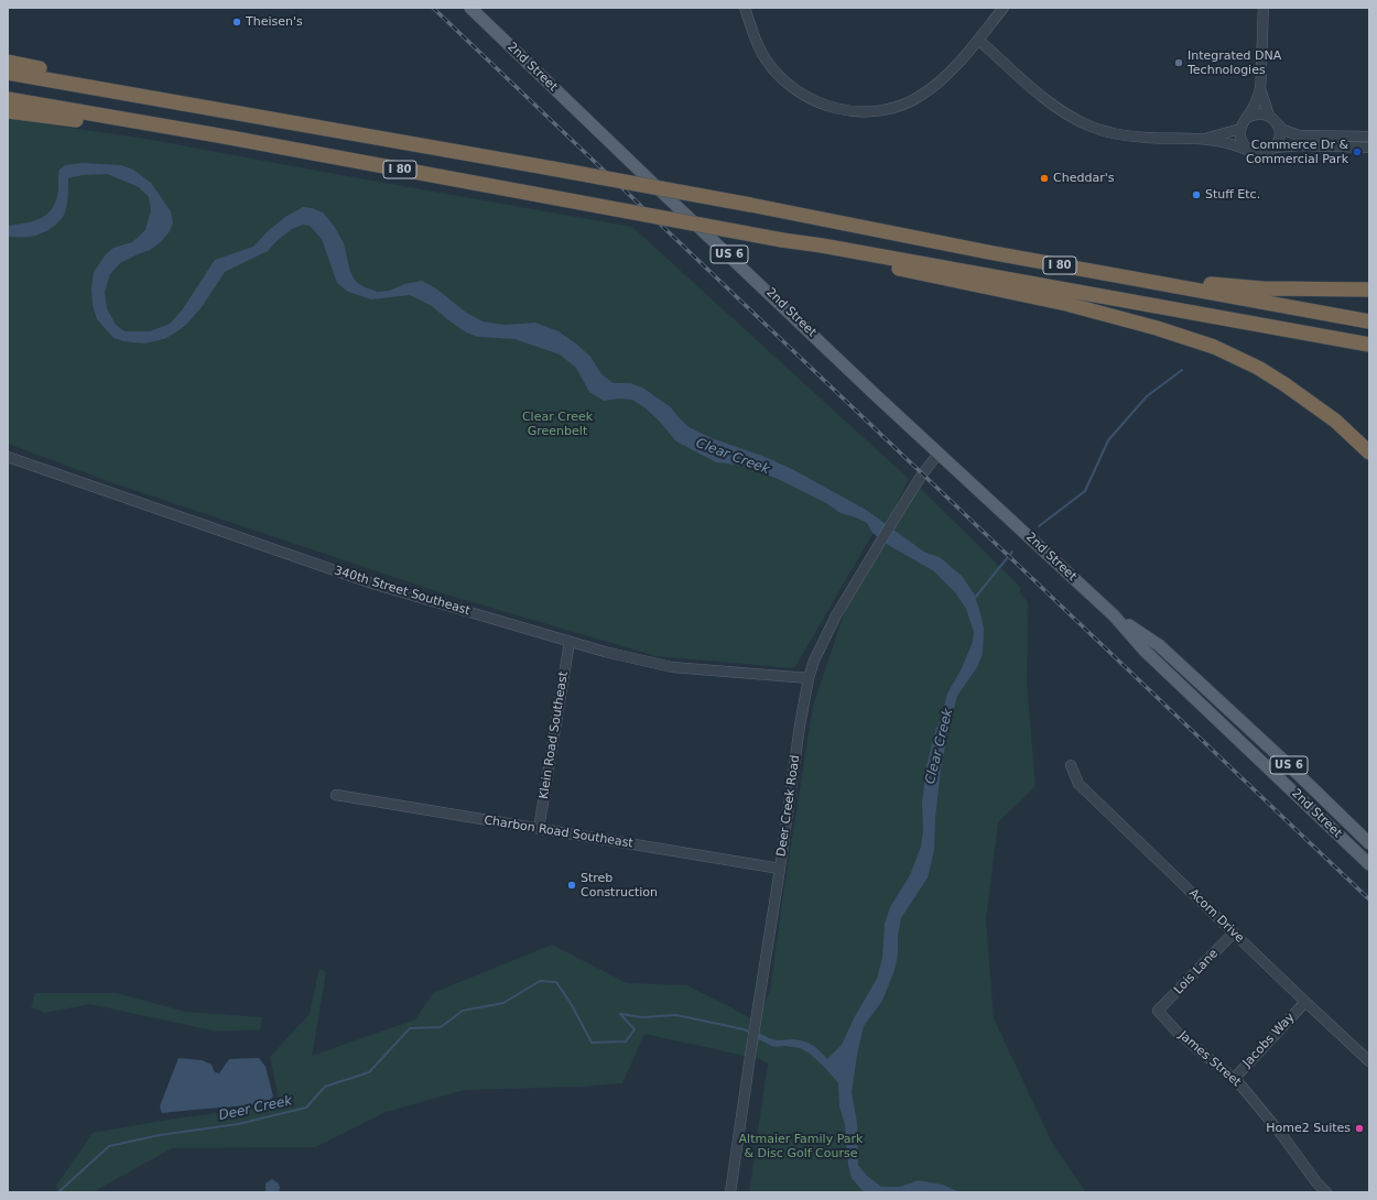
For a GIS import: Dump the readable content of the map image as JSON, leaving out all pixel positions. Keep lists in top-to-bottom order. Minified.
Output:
{"streets":{"highway":["I 80"],"main road":["2nd Street","US 6"],"street":["340th Street Southeast","Klein Road Southeast","Deer Creek Road","Charbon Road Southeast","Acorn Drive","Lois Lane","Jacobs Way","James Street"]},"crossings":[["2nd Street","Deer Creek Road"],["340th Street Southeast","Klein Road Southeast"],["340th Street Southeast","Deer Creek Road"],["Klein Road Southeast","Charbon Road Southeast"],["Deer Creek Road","Charbon Road Southeast"],["Acorn Drive","Lois Lane"],["Acorn Drive","Jacobs Way"],["Lois Lane","James Street"],["Jacobs Way","James Street"]],"water":["Clear Creek","Deer Creek"],"parks":["Clear Creek Greenbelt","Altmaier Family Park & Disc Golf Course"],"places":["Theisen's","Integrated DNA Technologies","Commerce Dr & Commercial Park","Cheddar's","Stuff Etc.","Streb Construction","Home2 Suites"]}
